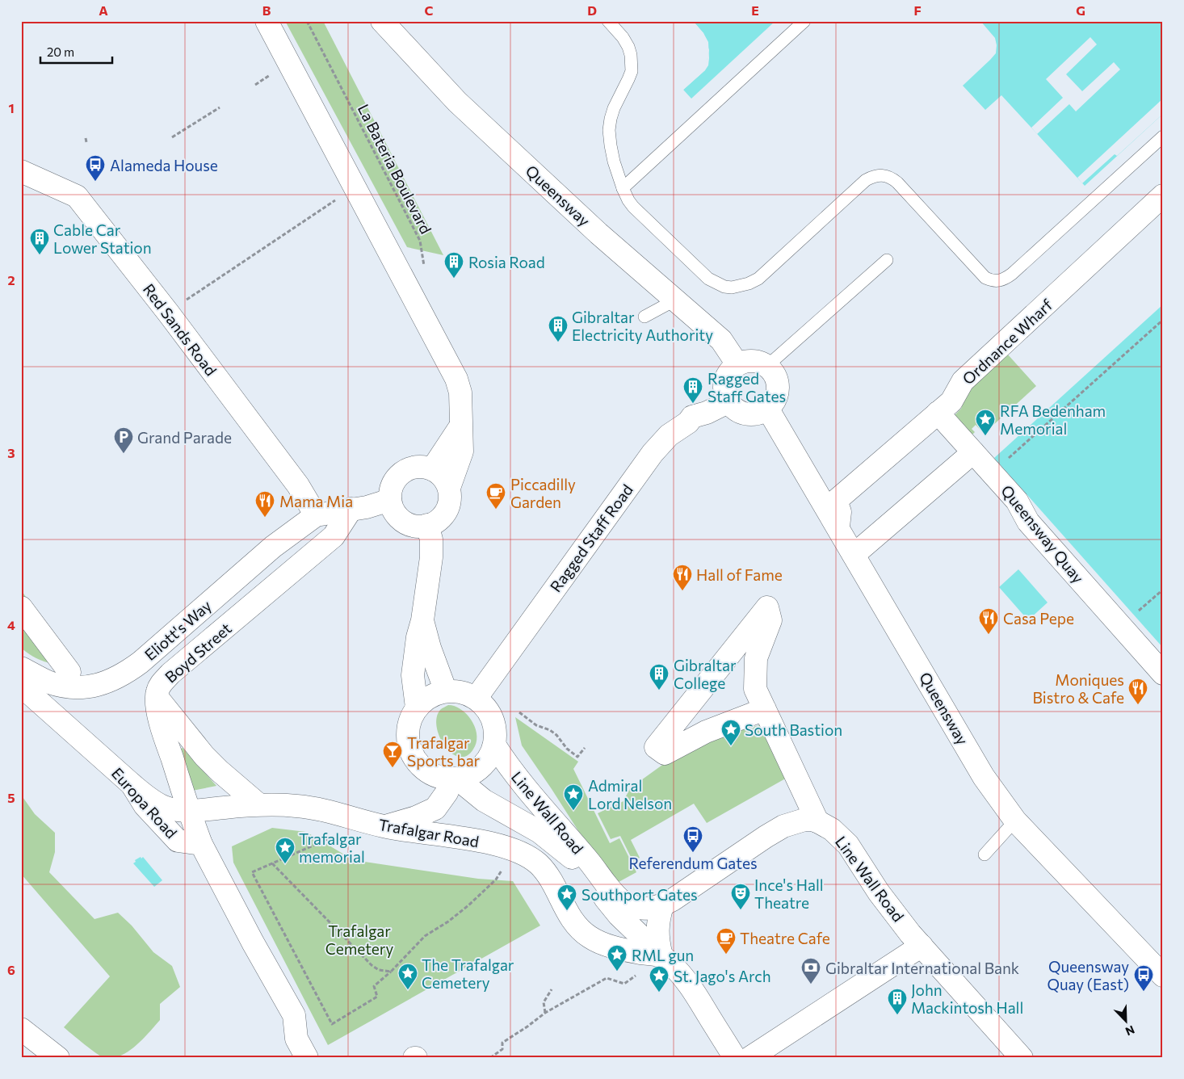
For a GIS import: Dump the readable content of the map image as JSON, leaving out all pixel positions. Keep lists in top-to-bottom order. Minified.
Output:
{"streets":{"street":["Queensway","Red Sands Road","Ordnance Wharf","Queensway Quay","Ragged Staff Road","Eliott's Way","Boyd Street","Europa Road","Line Wall Road","Trafalgar Road"],"path":["La Bateria Boulevard"]},"crossings":[["Queensway","Ordnance Wharf"],["Queensway","Ragged Staff Road"],["Red Sands Road","Eliott's Way"],["Ordnance Wharf","Queensway Quay"],["Ragged Staff Road","Line Wall Road"],["Eliott's Way","Europa Road"],["Boyd Street","Trafalgar Road"],["Europa Road","Trafalgar Road"]],"parks":["Trafalgar Cemetery"],"places":{"bus stop":["Alameda House","Referendum Gates","Queensway Quay (East)"],"building":["Cable Car Lower Station","Rosia Road","Gibraltar Electricity Authority","Ragged Staff Gates","Gibraltar College","John Mackintosh Hall"],"place":["RFA Bedenham Memorial","South Bastion","Admiral Lord Nelson","Trafalgar memorial","Southport Gates","RML gun","The Trafalgar Cemetery","St. Jago's Arch"],"parking":["Grand Parade"],"cafe":["Piccadilly Garden","Theatre Cafe"],"restaurant":["Mama Mia","Hall of Fame","Casa Pepe","Moniques Bistro & Cafe"],"bar":["Trafalgar Sports bar"],"theatre":["Ince's Hall Theatre"],"bank":["Gibraltar International Bank"]},"scale_bar":"20 m","north":"bottom right","grid":{"columns":["A","B","C","D","E","F","G"],"rows":["1","2","3","4","5","6"]}}
